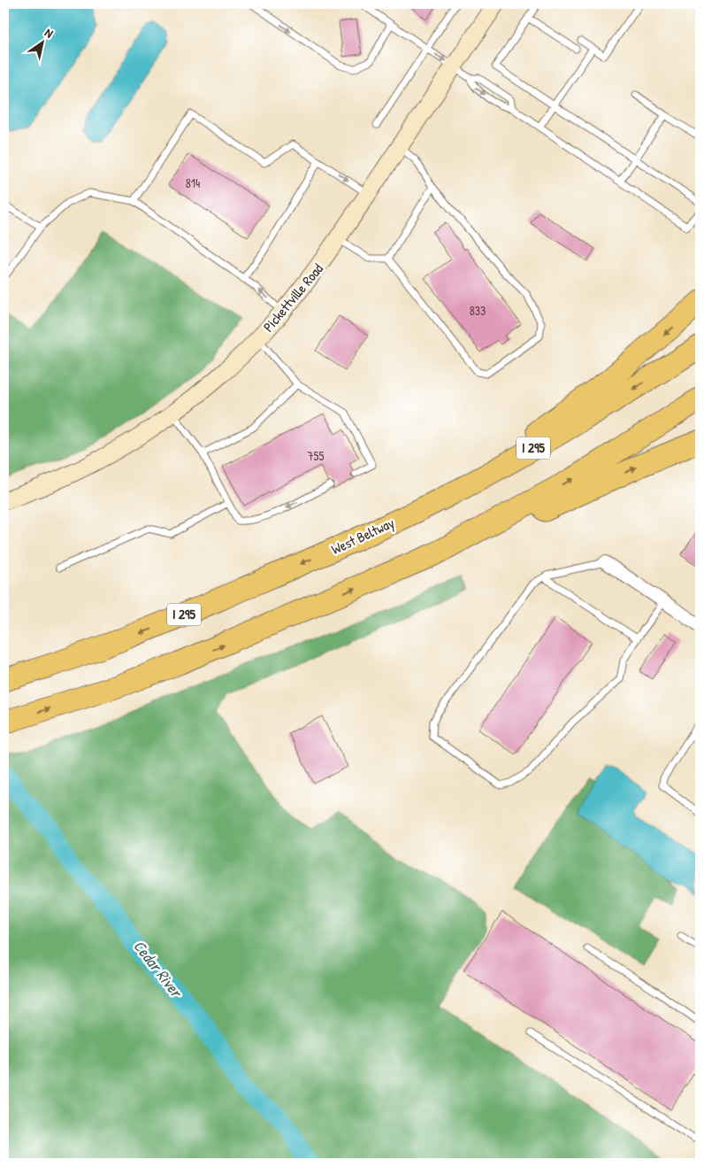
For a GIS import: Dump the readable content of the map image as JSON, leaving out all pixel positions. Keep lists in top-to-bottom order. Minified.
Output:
{"streets":{"highway":["I 295","West Beltway"],"street":["Pickettville Road"]},"water":["Cedar River"],"house_numbers":["814","833","755"],"north":"top right"}
